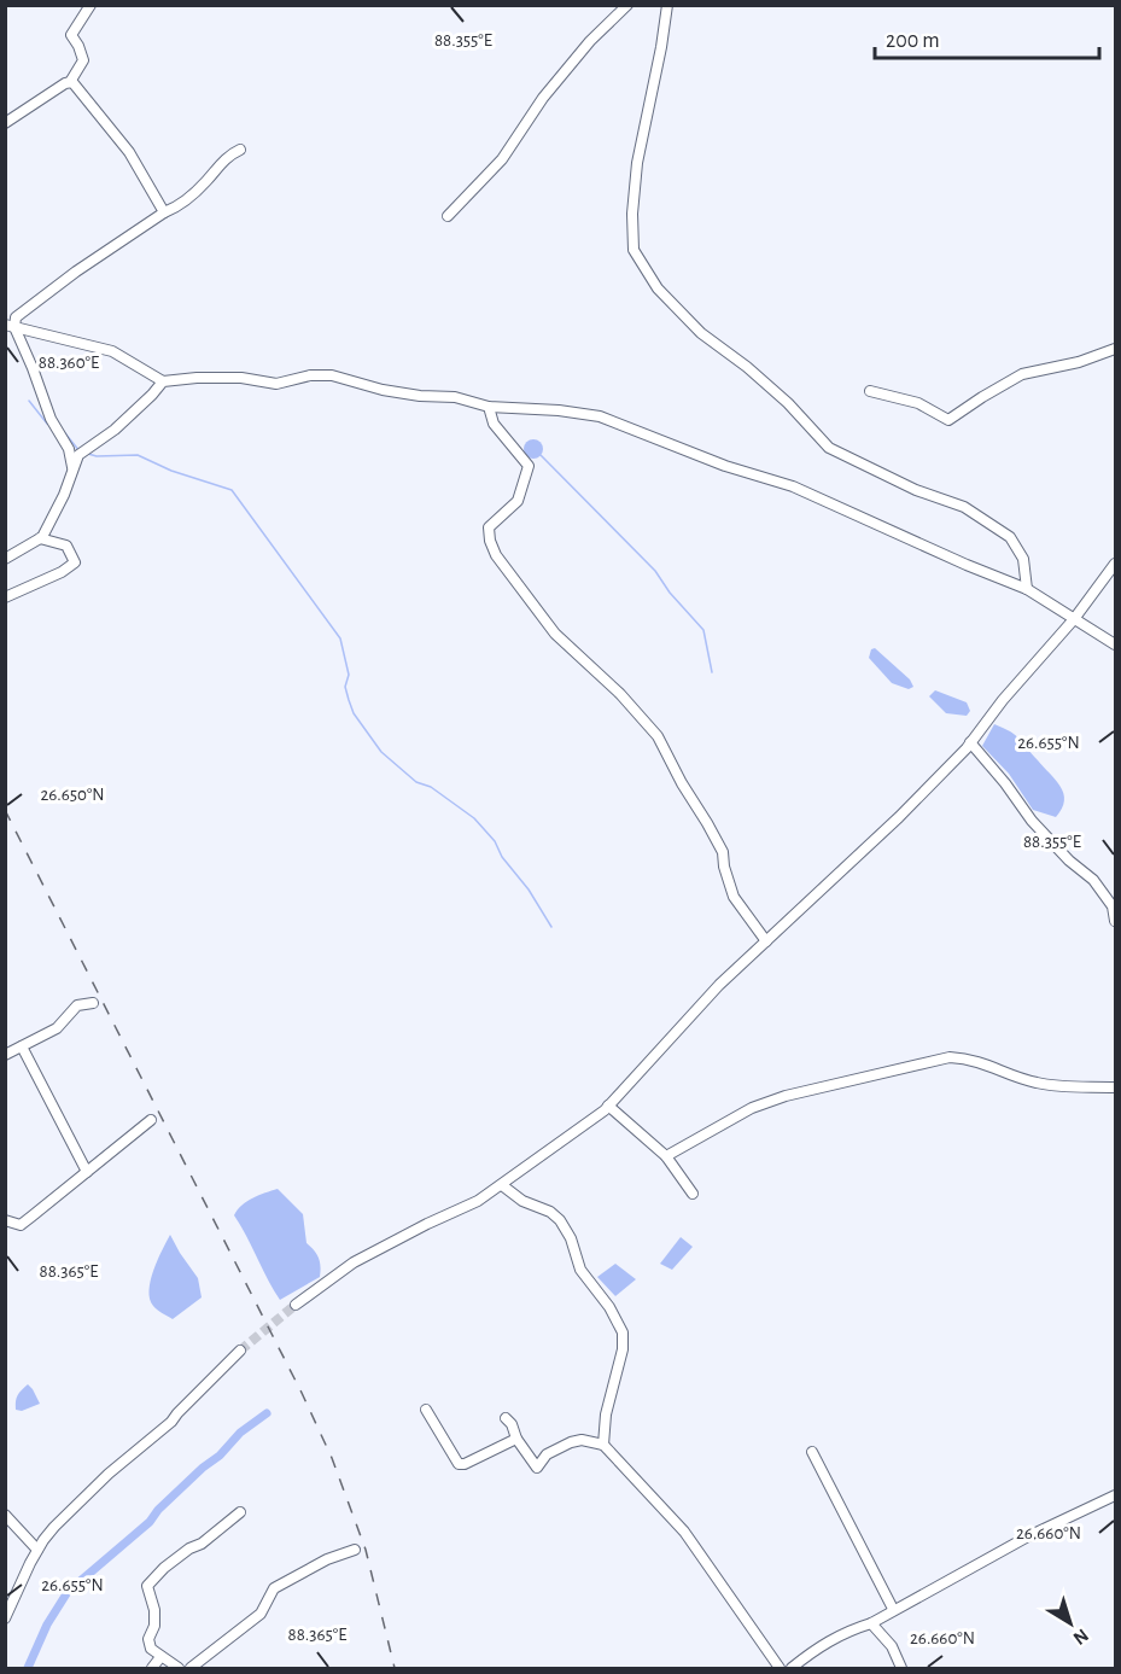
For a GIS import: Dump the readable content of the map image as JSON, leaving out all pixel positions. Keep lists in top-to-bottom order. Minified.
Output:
{"scale_bar":"200 m","north":"bottom right","coordinates":["88.355°E","88.360°E","26.655°N","26.650°N","88.365°E","26.660°N"]}
